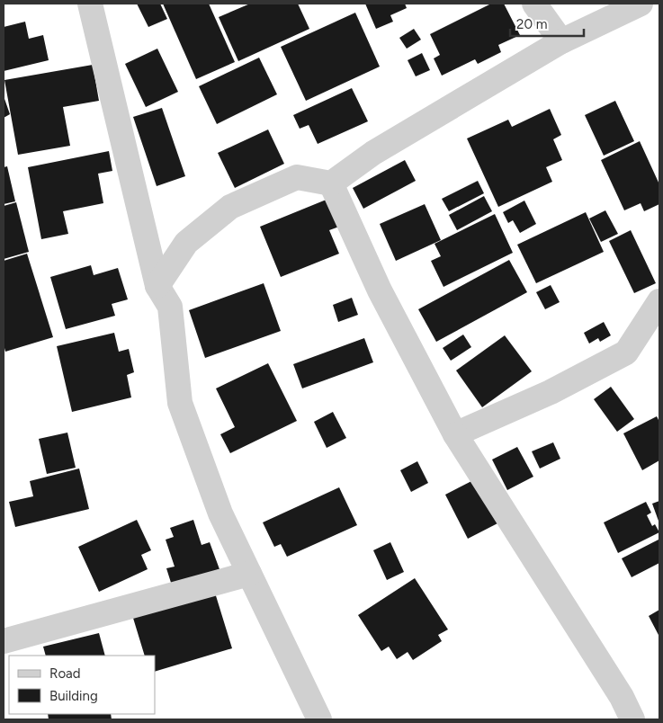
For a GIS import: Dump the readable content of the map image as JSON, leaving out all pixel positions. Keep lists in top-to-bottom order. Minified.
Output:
{"legend":["Road","Building"],"scale_bar":"20 m"}
